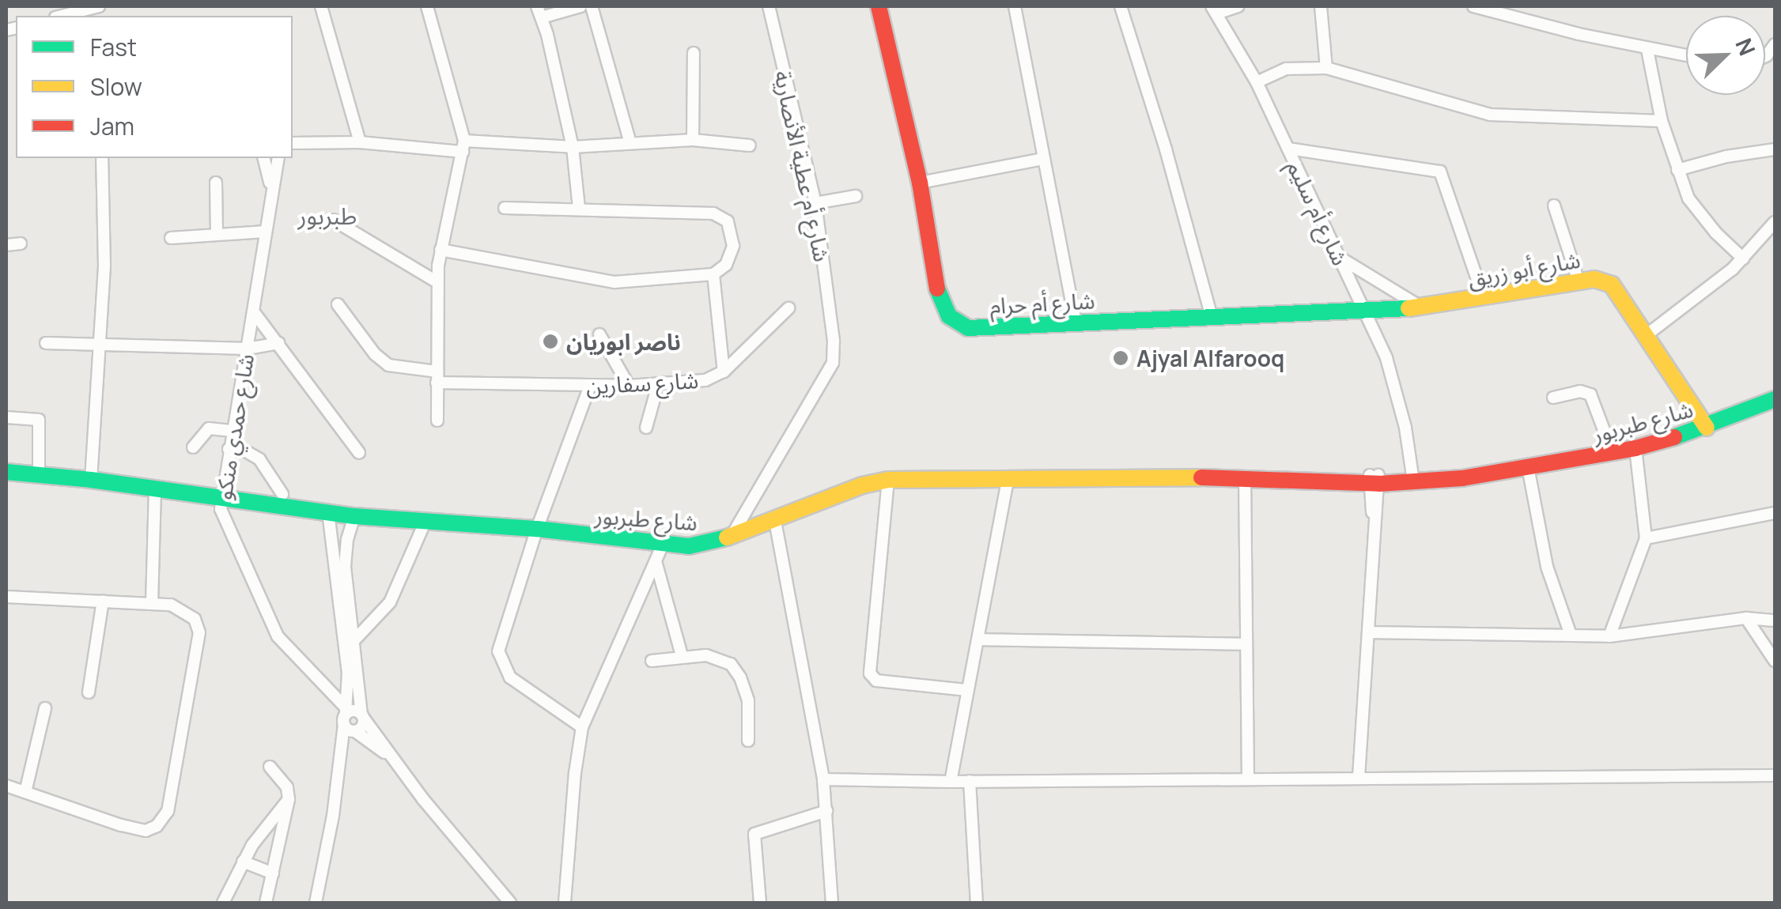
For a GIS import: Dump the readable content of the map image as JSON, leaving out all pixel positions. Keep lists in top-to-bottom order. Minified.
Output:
{"streets":{"street":["شارع أم عطية الأنصارية","شارع أم سليم","شارع أبو زريق","شارع أم حرام","شارع سفارين","شارع طبربور","شارع حمدي منكو"]},"crossings":[["شارع أم عطية الأنصارية","شارع طبربور"],["شارع أم سليم","شارع أبو زريق"],["شارع أم سليم","شارع أم حرام"],["شارع أم سليم","شارع طبربور"],["شارع أبو زريق","شارع أم حرام"],["شارع أبو زريق","شارع طبربور"],["شارع طبربور","شارع حمدي منكو"]],"districts":["طبربور"],"places":["ناصر ابوريان","Ajyal Alfarooq"],"legend":["Fast","Slow","Jam"],"north":"top right"}
